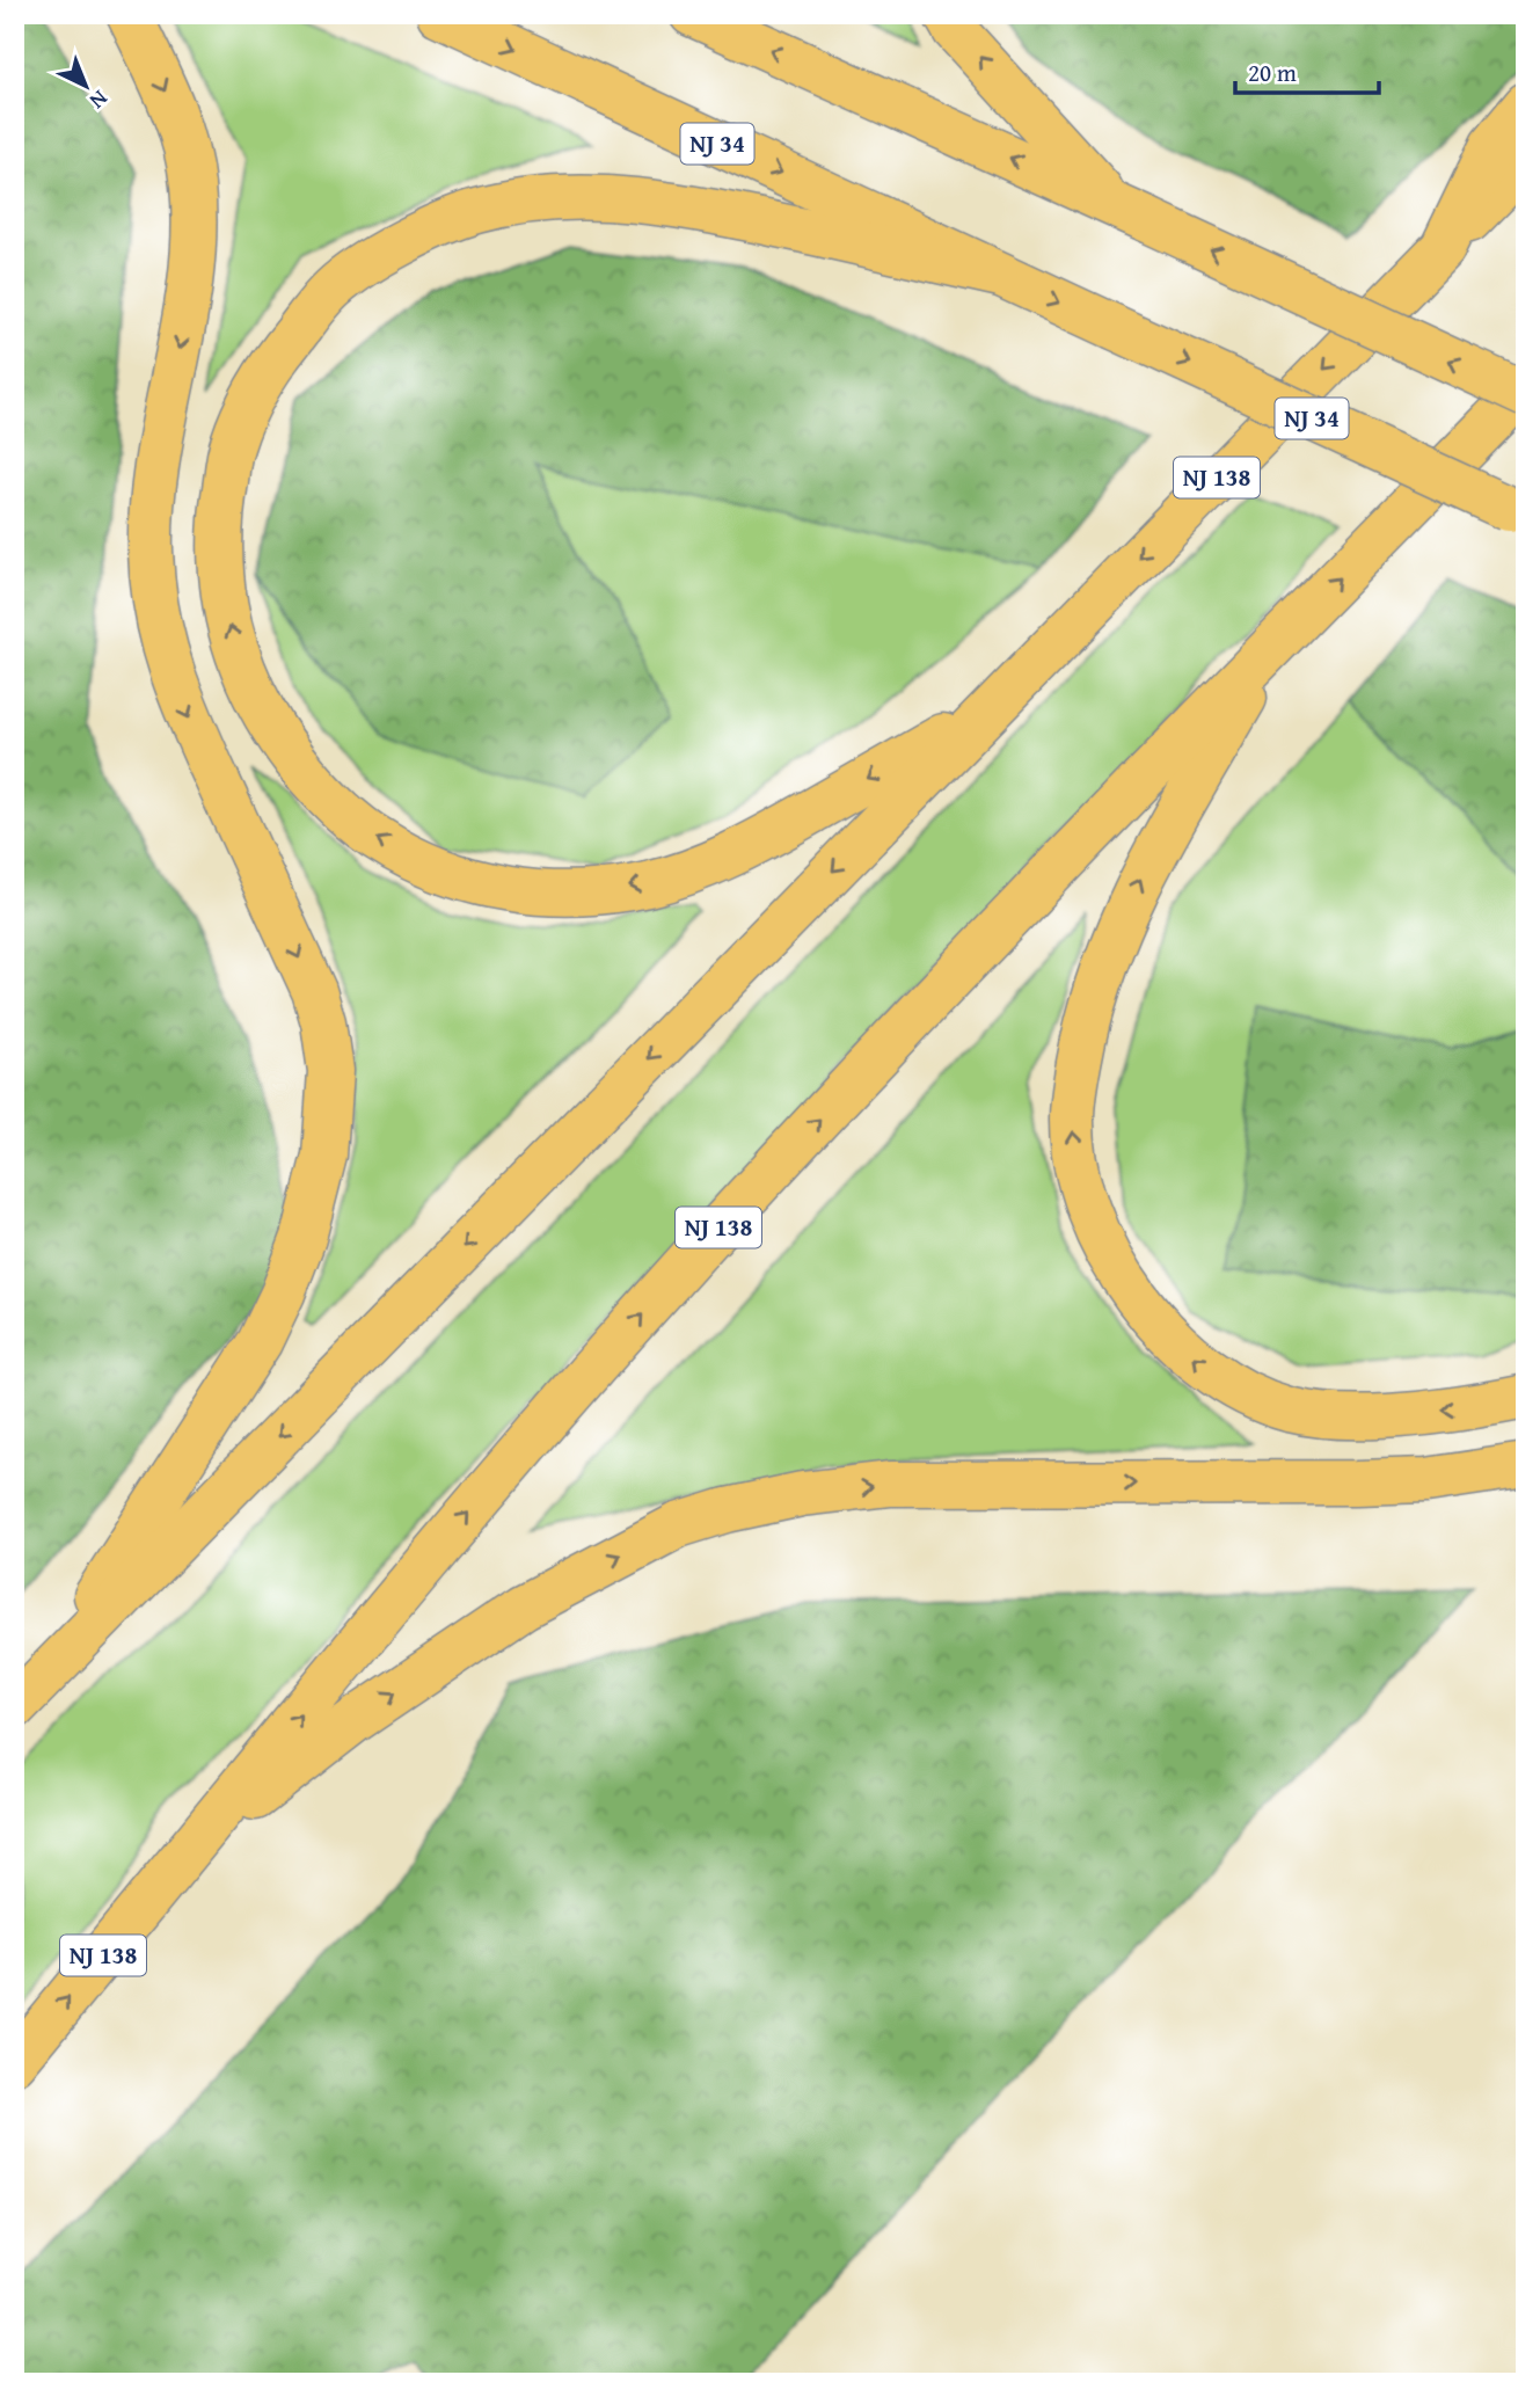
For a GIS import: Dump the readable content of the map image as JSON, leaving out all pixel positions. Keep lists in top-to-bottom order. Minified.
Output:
{"streets":{"highway":["NJ 34","NJ 138"]},"scale_bar":"20 m","north":"bottom right"}
